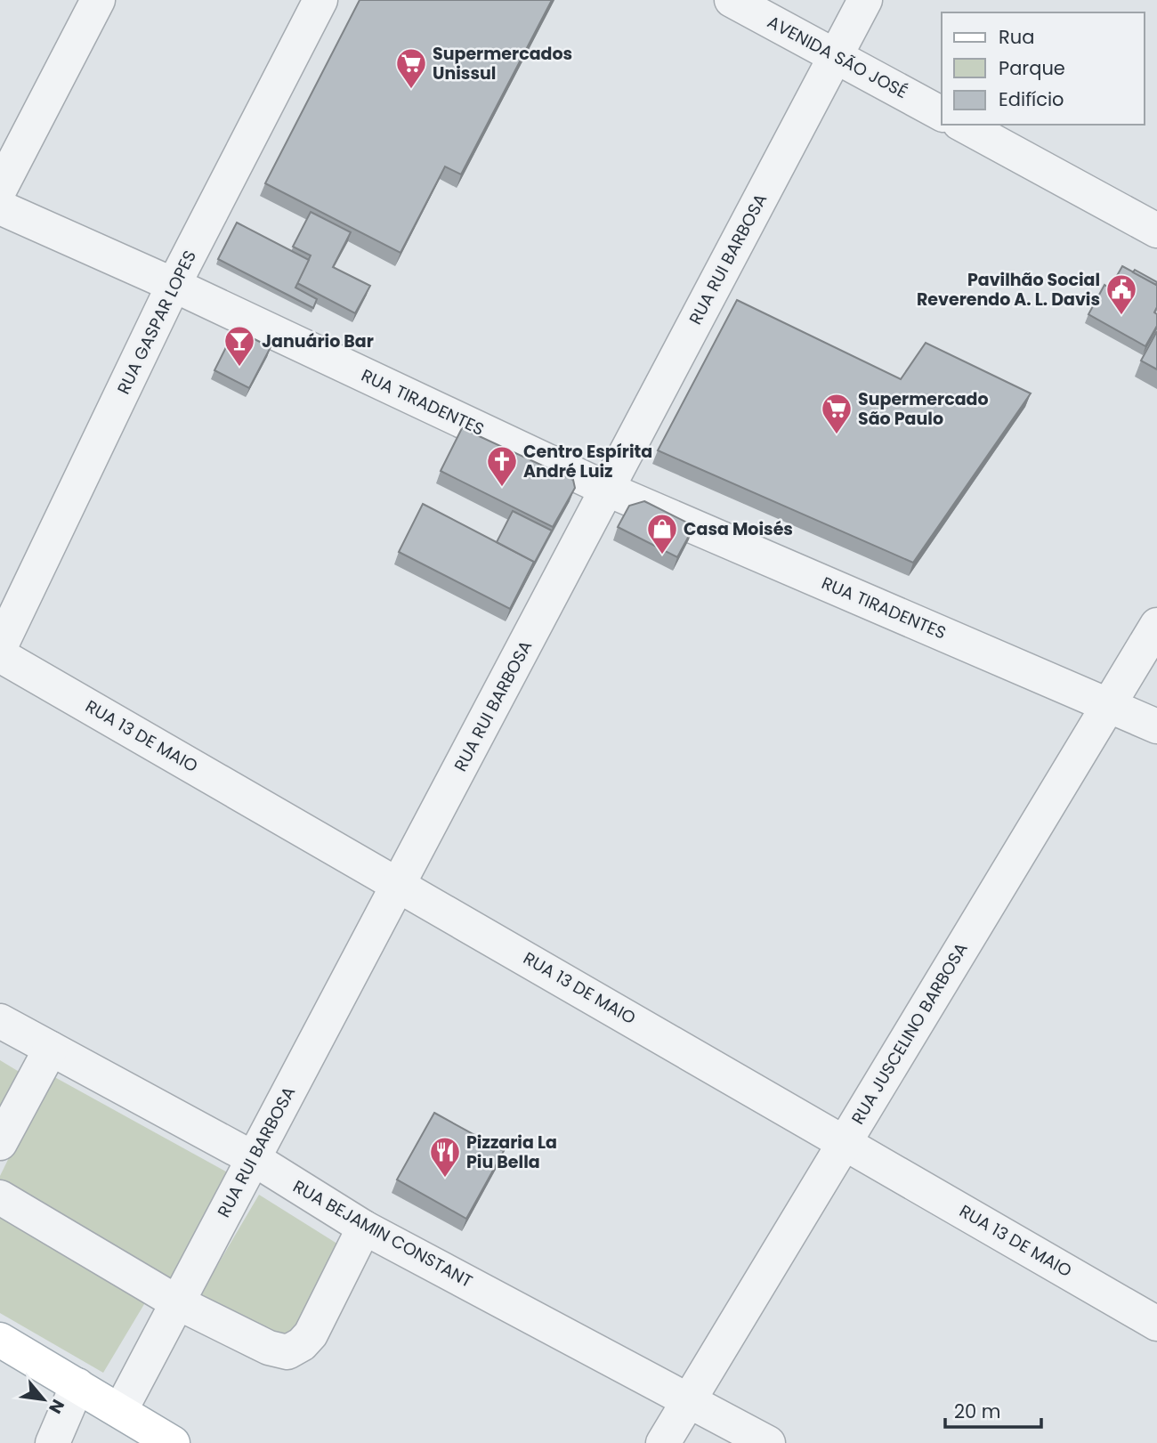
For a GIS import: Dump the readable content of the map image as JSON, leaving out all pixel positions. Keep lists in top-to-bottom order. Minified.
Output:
{"streets":{"street":["AVENIDA SÃO JOSÉ","RUA RUI BARBOSA","RUA GASPAR LOPES","RUA TIRADENTES","RUA 13 DE MAIO","RUA JUSCELINO BARBOSA","RUA BEJAMIN CONSTANT"]},"crossings":[["AVENIDA SÃO JOSÉ","RUA RUI BARBOSA"],["RUA RUI BARBOSA","RUA TIRADENTES"],["RUA RUI BARBOSA","RUA 13 DE MAIO"],["RUA RUI BARBOSA","RUA BEJAMIN CONSTANT"],["RUA GASPAR LOPES","RUA TIRADENTES"],["RUA TIRADENTES","RUA JUSCELINO BARBOSA"],["RUA 13 DE MAIO","RUA JUSCELINO BARBOSA"],["RUA JUSCELINO BARBOSA","RUA BEJAMIN CONSTANT"]],"places":{"supermarket":["Supermercados Unissul","Supermercado São Paulo"],"public building":["Pavilhão Social Reverendo A. L. Davis"],"bar":["Januário Bar"],"church":["Centro Espírita André Luiz"],"shop":["Casa Moisés"],"restaurant":["Pizzaria La Piu Bella"]},"legend":["Rua","Parque","Edifício"],"scale_bar":"20 m","north":"bottom right"}
